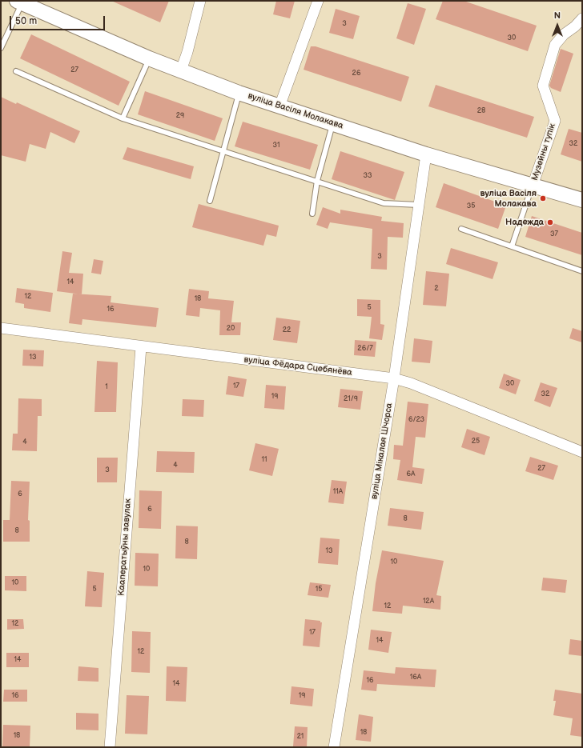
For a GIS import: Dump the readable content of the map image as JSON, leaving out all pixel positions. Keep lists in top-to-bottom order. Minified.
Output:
{"streets":{"street":["вуліца Васіля Молакава","Музейны тупік","вуліца Фёдара Сцебянёва","вуліца Мікалая Шчорса","Кааператыўны завулак"]},"crossings":[["вуліца Васіля Молакава","Музейны тупік"],["вуліца Васіля Молакава","вуліца Мікалая Шчорса"],["вуліца Фёдара Сцебянёва","вуліца Мікалая Шчорса"],["вуліца Фёдара Сцебянёва","Кааператыўны завулак"]],"places":["вуліца Васіля Молакава","Надежда"],"house_numbers":["3","30","27","26","28","29","32","31","33","35","37","3","14","2","12","18","5","16","20","22","26/7","13","30","17","1","32","19","21/9","6/23","25","4","11","4","27","3","6А","11А","6","6","8","8","8","13","10","10","10","5","15","12А","12","12","17","14","12","14","16А","16","14","16","19","18","18","21"],"scale_bar":"50 m","north":"top"}
